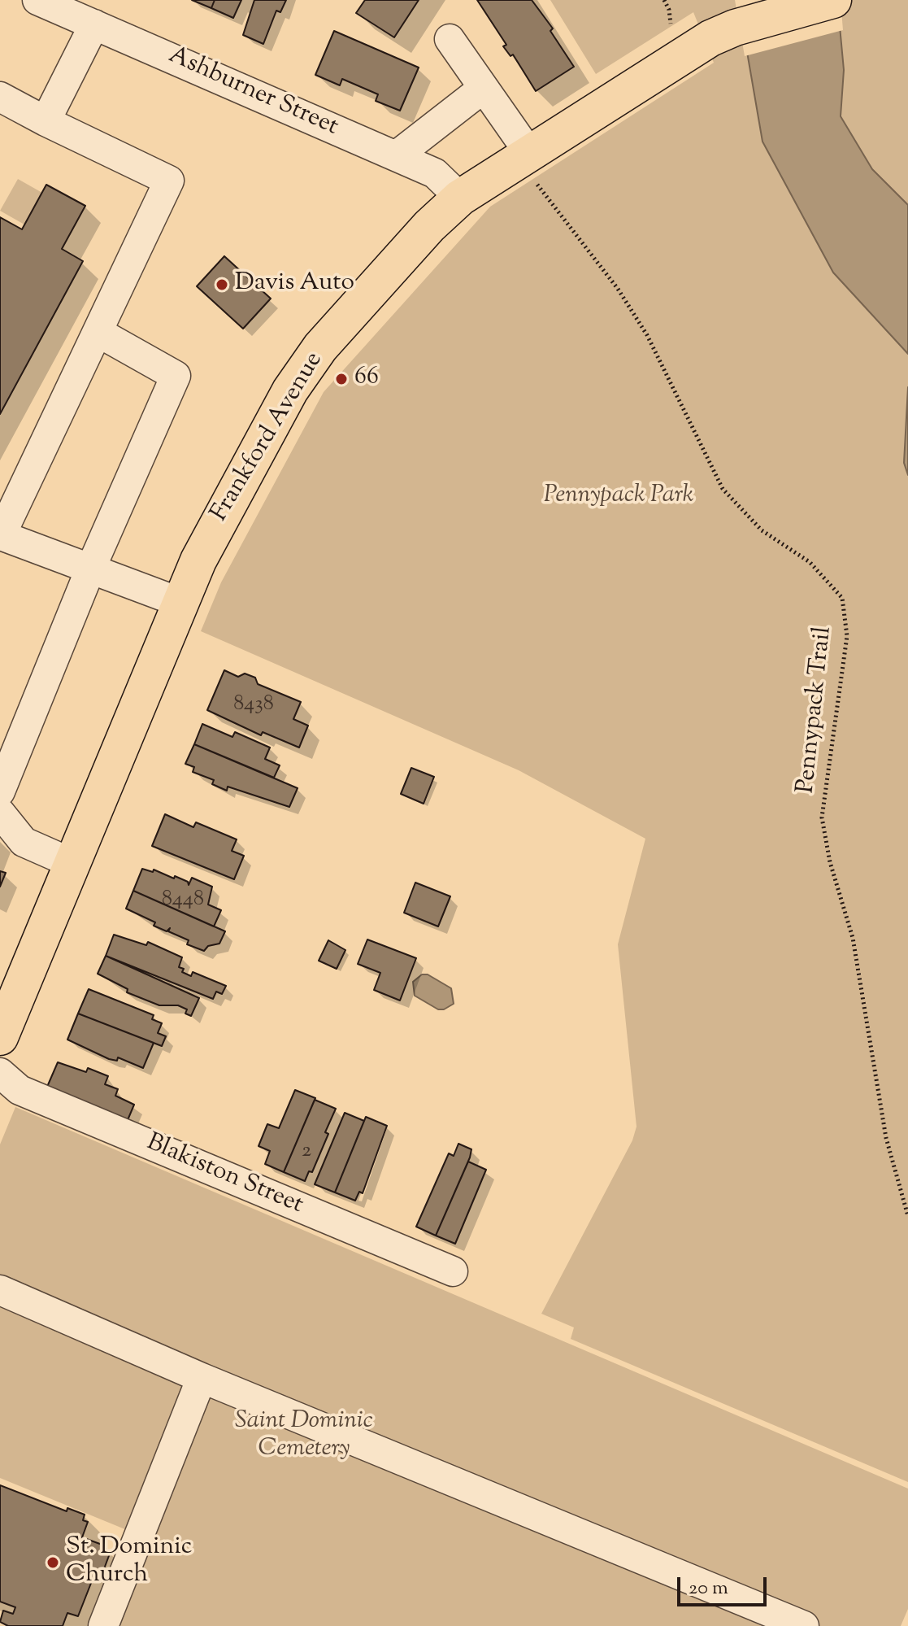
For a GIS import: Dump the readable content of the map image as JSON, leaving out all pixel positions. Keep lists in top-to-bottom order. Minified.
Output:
{"streets":{"main road":["Frankford Avenue"],"street":["Ashburner Street","Blakiston Street"],"path":["Pennypack Trail"]},"crossings":[["Ashburner Street","Frankford Avenue"]],"parks":["Pennypack Park","Saint Dominic Cemetery"],"places":["Davis Auto","66","St. Dominic Church"],"house_numbers":["8438","8448","2"],"scale_bar":"20 m"}
